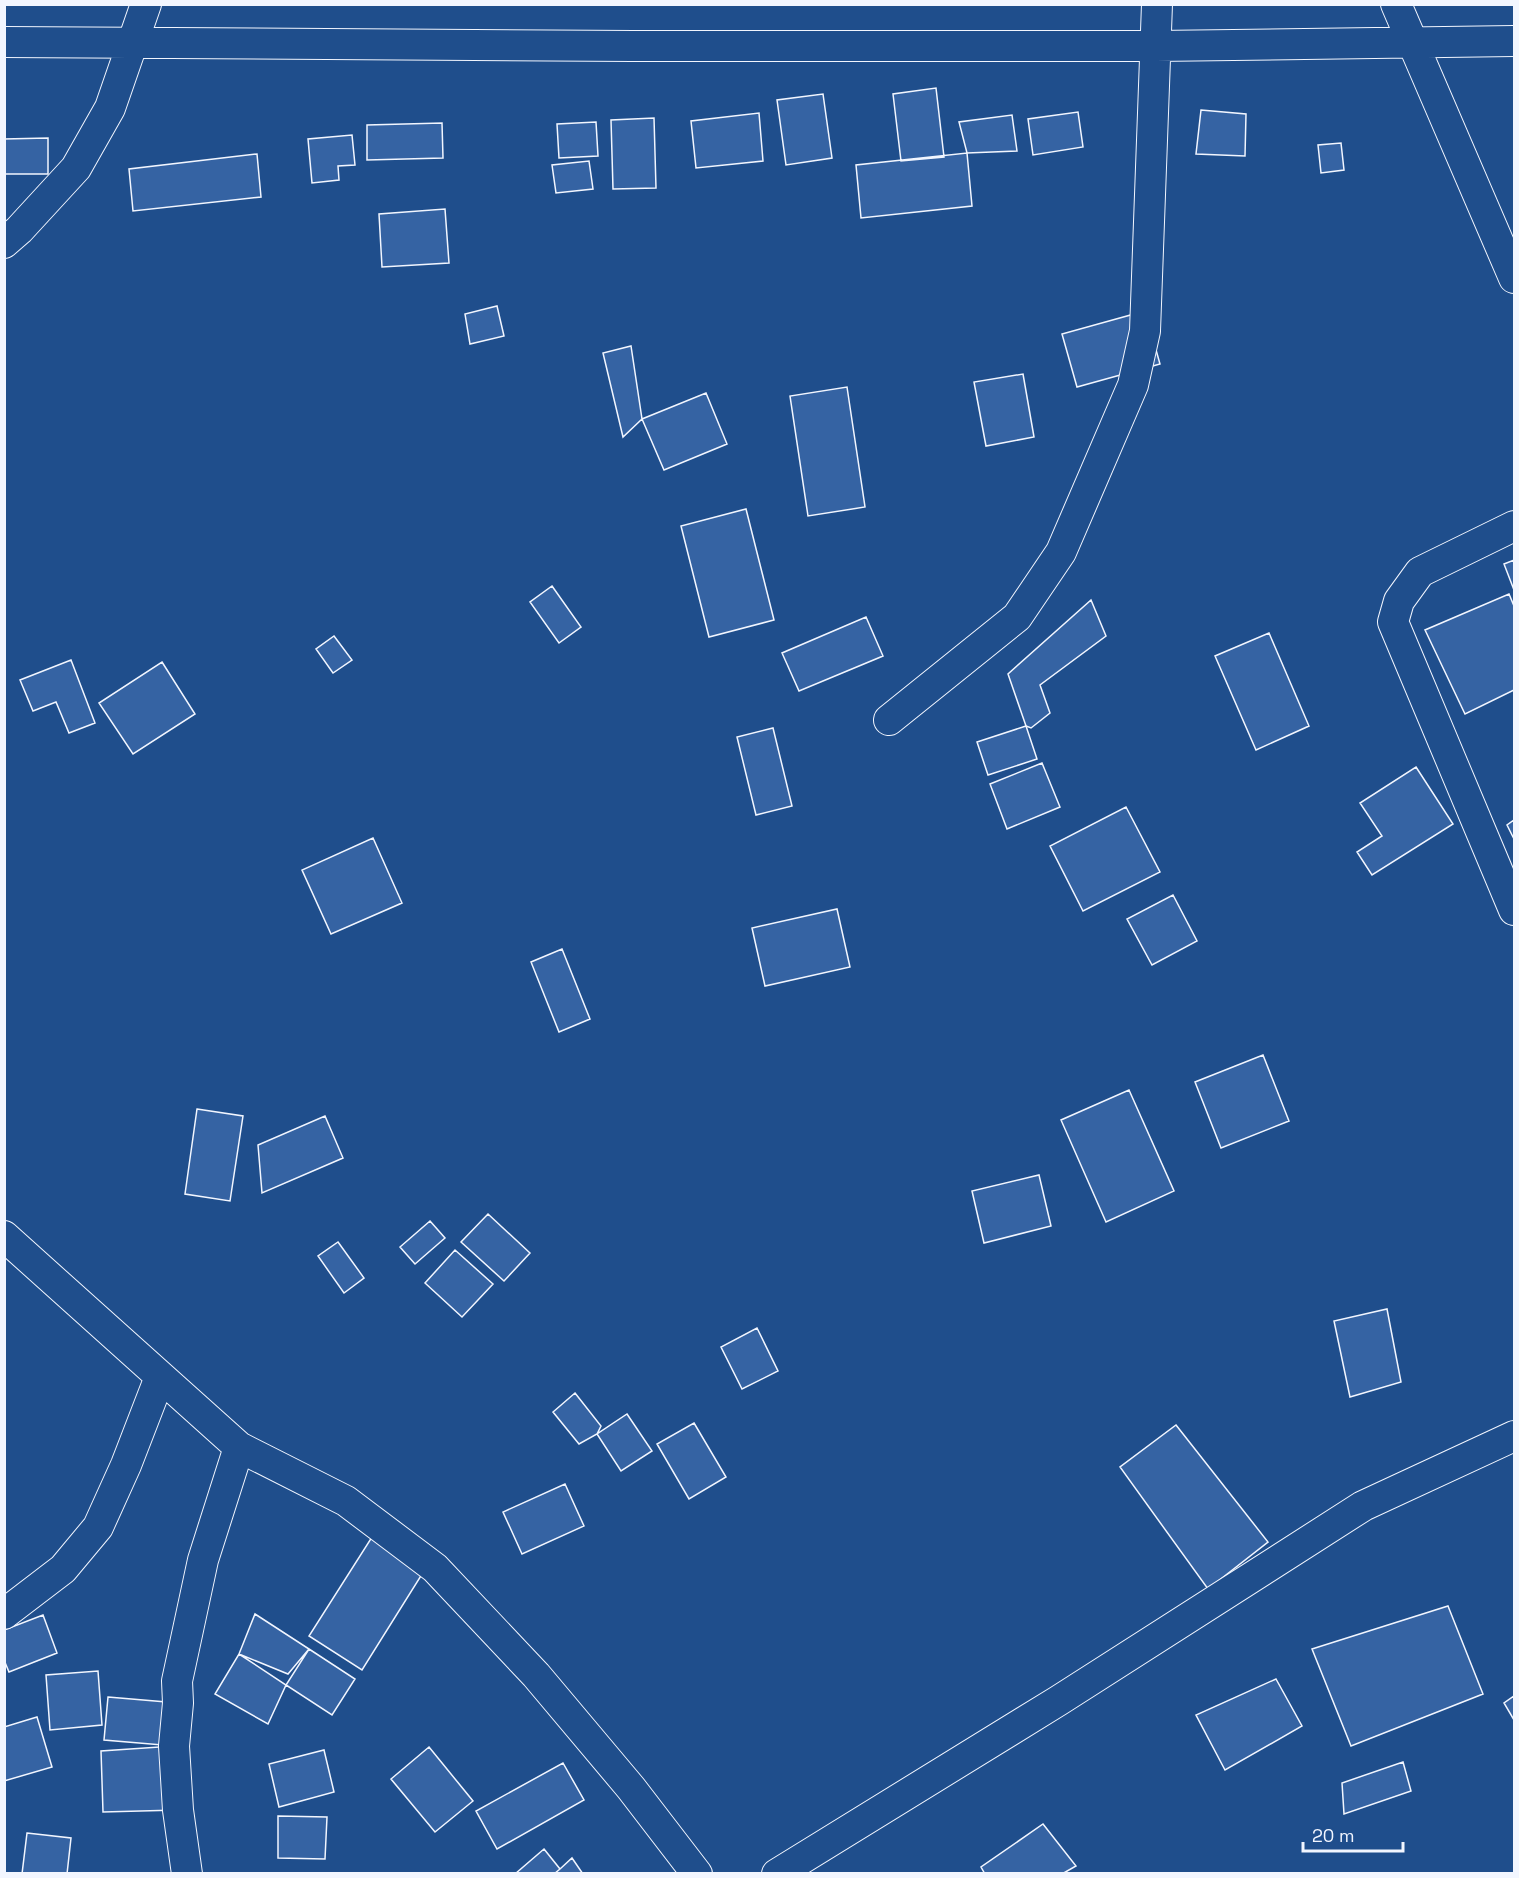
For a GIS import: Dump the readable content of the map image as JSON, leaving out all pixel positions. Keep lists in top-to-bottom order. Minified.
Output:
{"scale_bar":"20 m"}
